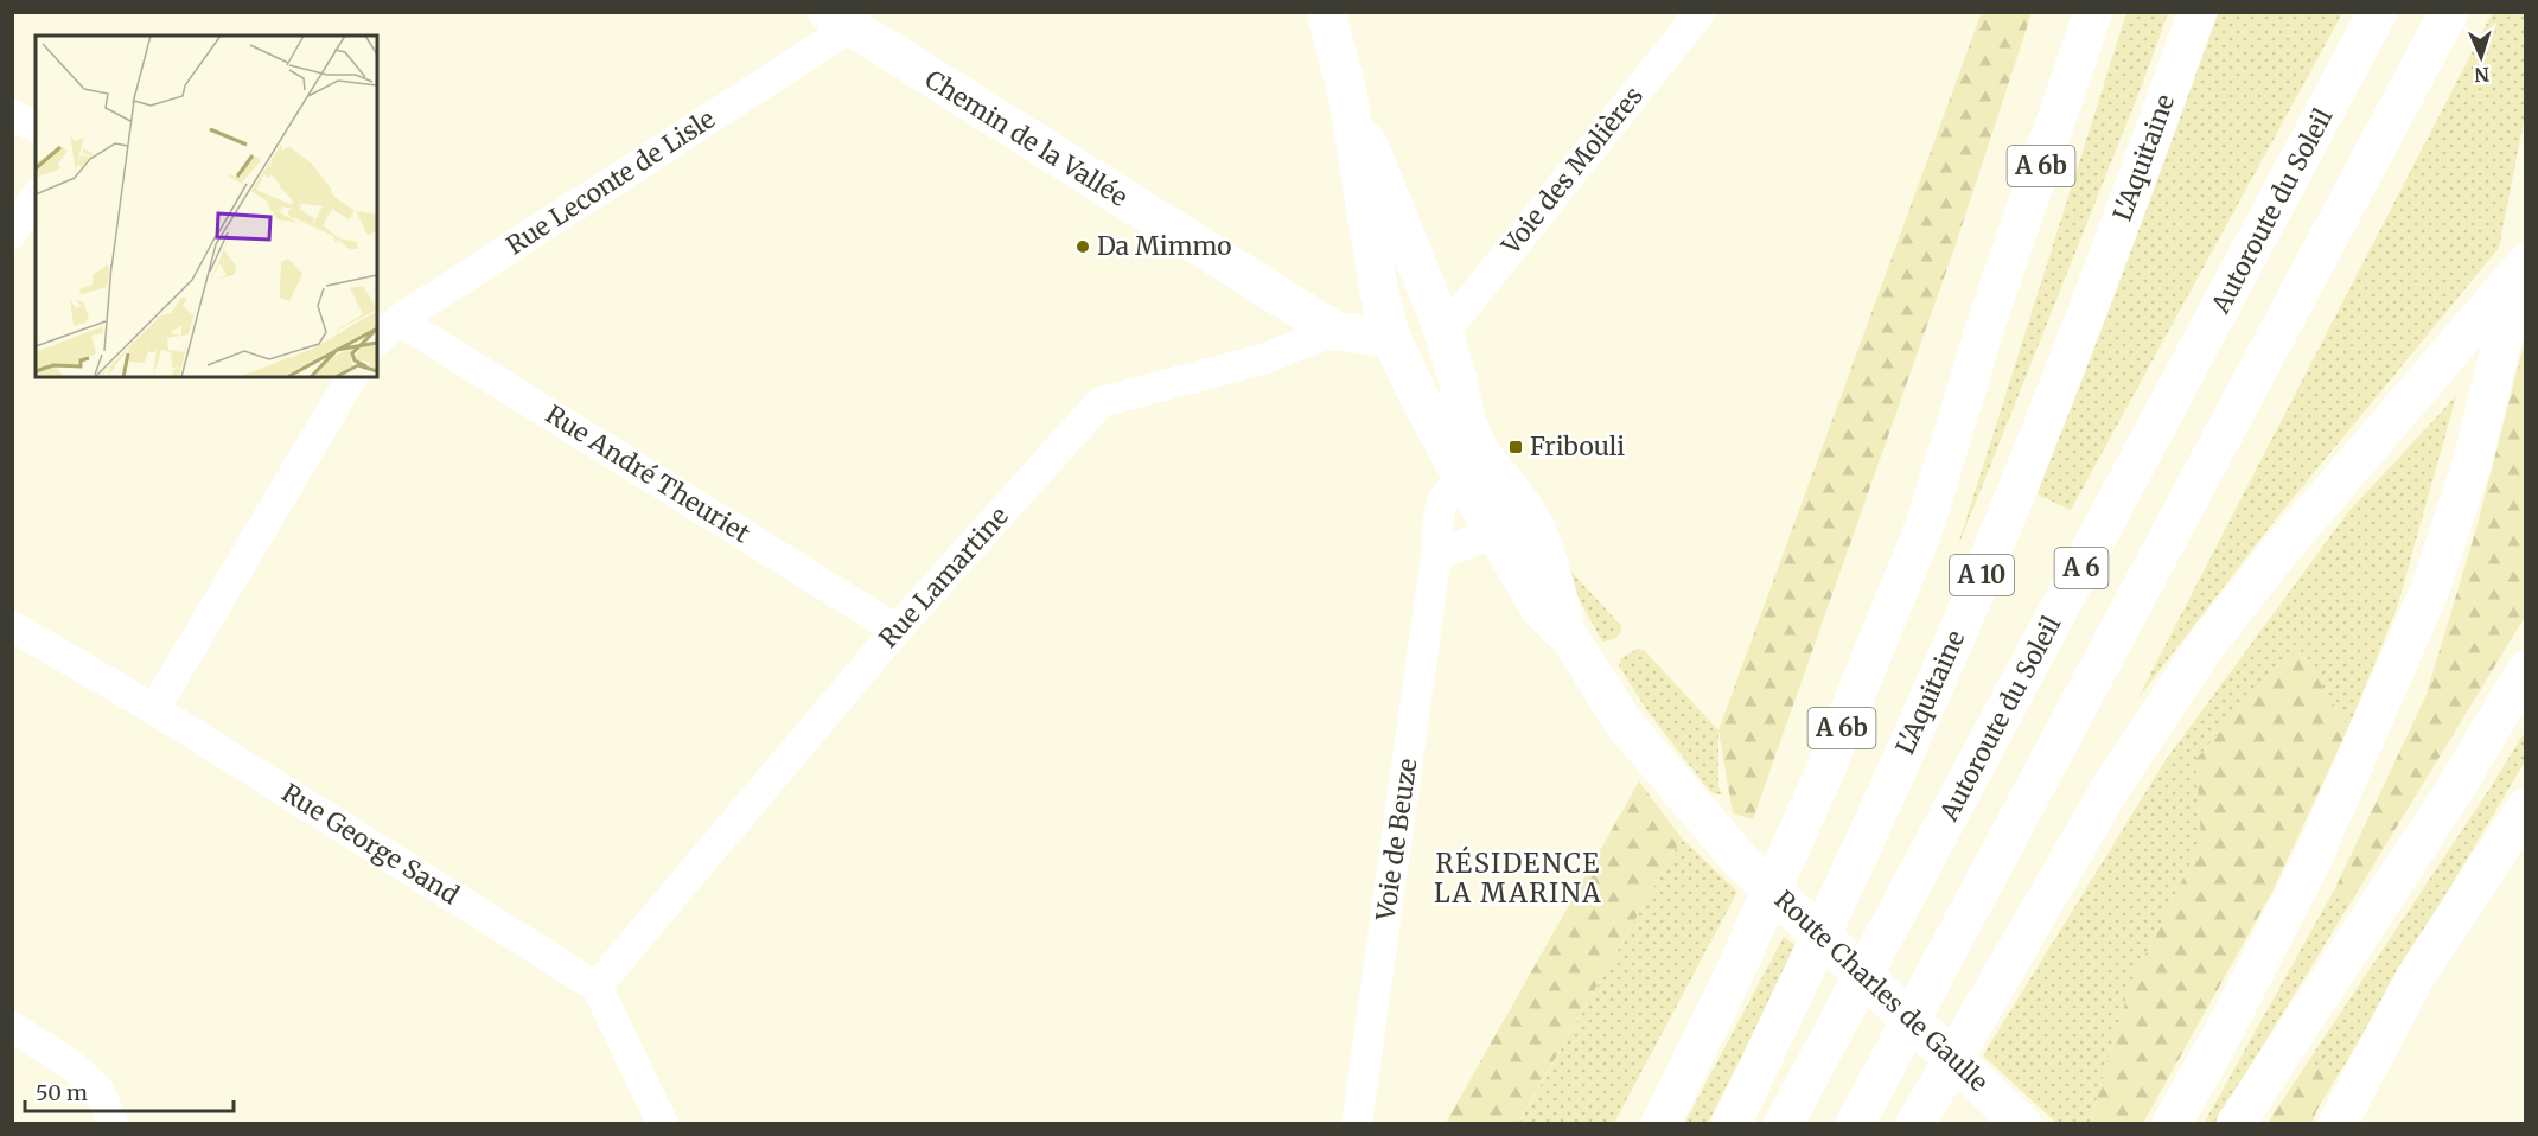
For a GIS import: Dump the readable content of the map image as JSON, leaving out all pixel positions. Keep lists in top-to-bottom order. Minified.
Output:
{"streets":{"main road":["Chemin de la Vallée","L'Aquitaine","A 6b","Autoroute du Soleil","A 6","A 10","Rue Lamartine","Route Charles de Gaulle"],"street":["Voie des Molières","Rue Leconte de Lisle","Rue André Theuriet","Voie de Beuze","Rue George Sand"]},"crossings":[["Chemin de la Vallée","Rue Leconte de Lisle"],["Chemin de la Vallée","Rue Lamartine"],["Rue Leconte de Lisle","Rue André Theuriet"],["Rue André Theuriet","Rue Lamartine"],["Rue Lamartine","Rue George Sand"]],"districts":["RÉSIDENCE LA MARINA"],"places":{"other":["Da Mimmo"],"transit":["Fribouli"]},"scale_bar":"50 m","north":"bottom"}
